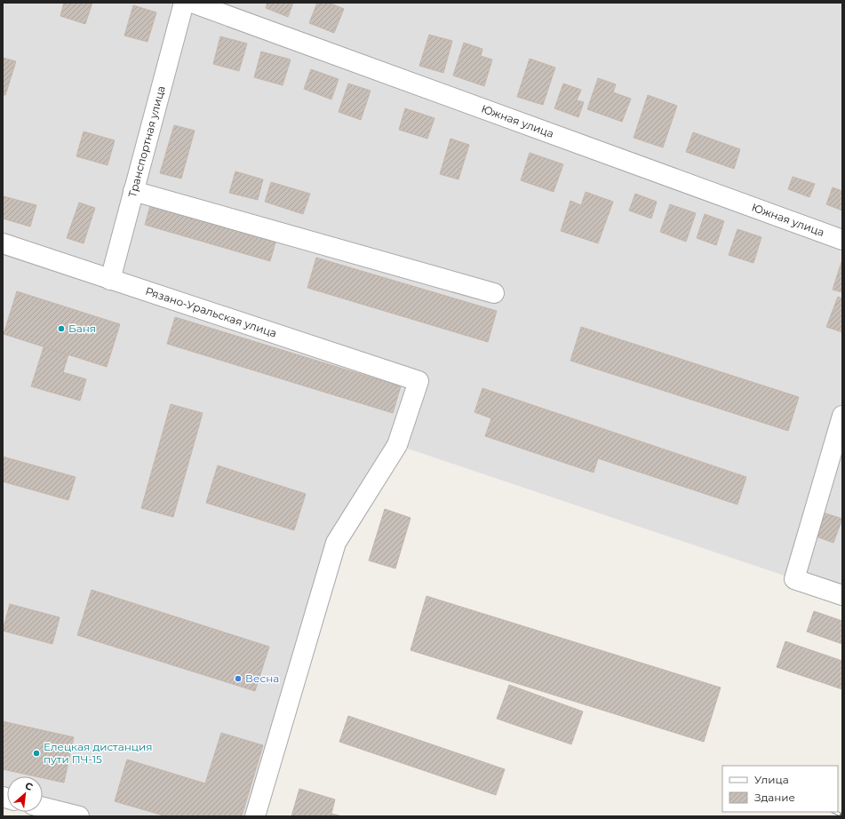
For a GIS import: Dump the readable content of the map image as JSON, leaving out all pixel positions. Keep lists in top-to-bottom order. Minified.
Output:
{"streets":{"street":["Южная улица","Транспортная улица","Рязано-Уральская улица"]},"crossings":[["Транспортная улица","Рязано-Уральская улица"]],"places":["Баня","Весна","Елецкая дистанция пути ПЧ-15"],"legend":["Улица","Здание"],"north":"top right"}
